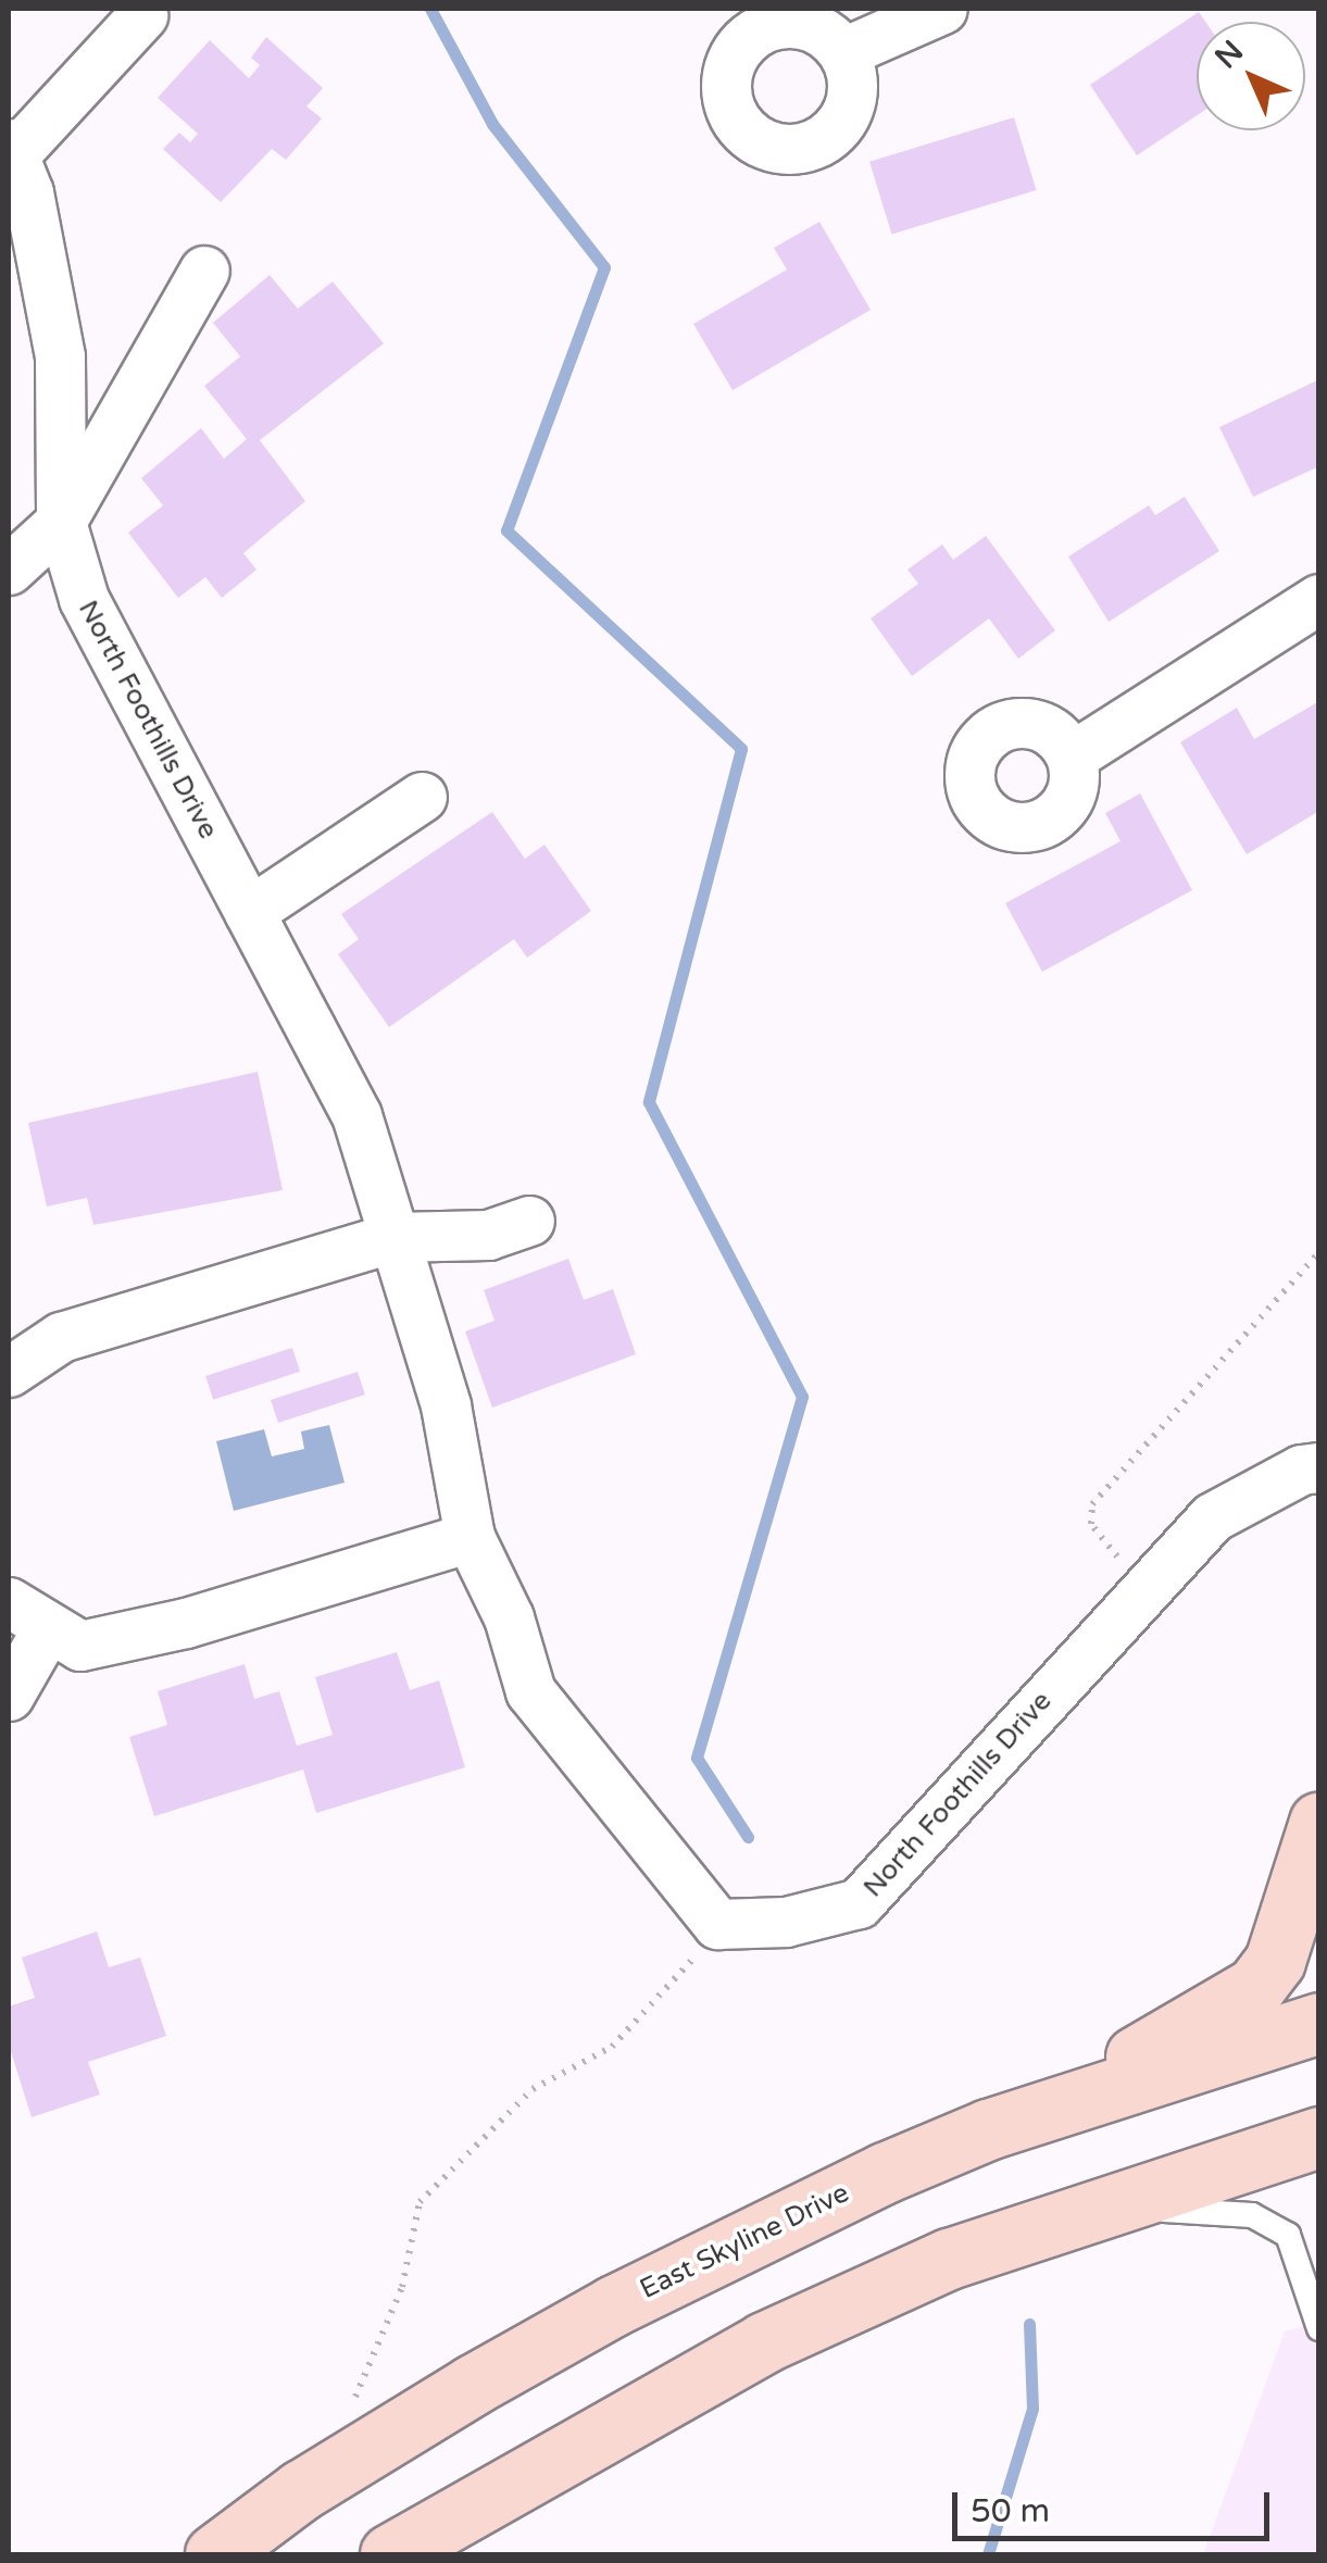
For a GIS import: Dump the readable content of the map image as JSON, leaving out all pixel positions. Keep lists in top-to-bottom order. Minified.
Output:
{"streets":{"main road":["East Skyline Drive"],"street":["North Foothills Drive"]},"scale_bar":"50 m","north":"top left"}
